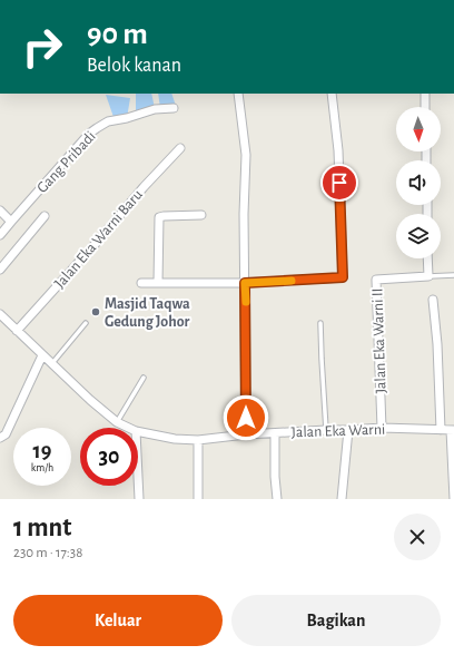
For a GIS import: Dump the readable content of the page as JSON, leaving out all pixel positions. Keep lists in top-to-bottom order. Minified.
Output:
{"streets":{"street":["Gang Pribadi","Jalan Eka Warni Baru","Jalan Eka Warni II","Jalan Eka Warni"]},"crossings":[["Jalan Eka Warni Baru","Jalan Eka Warni"],["Jalan Eka Warni II","Jalan Eka Warni"]],"places":["Masjid Taqwa Gedung Johor"],"north":"bottom","page":{"turn":["90 m","Belok kanan"],"speed":"19 km/h","limit":"30","heading":["1 mnt","230 m · 17:38"],"buttons":["Keluar","Bagikan"]}}
